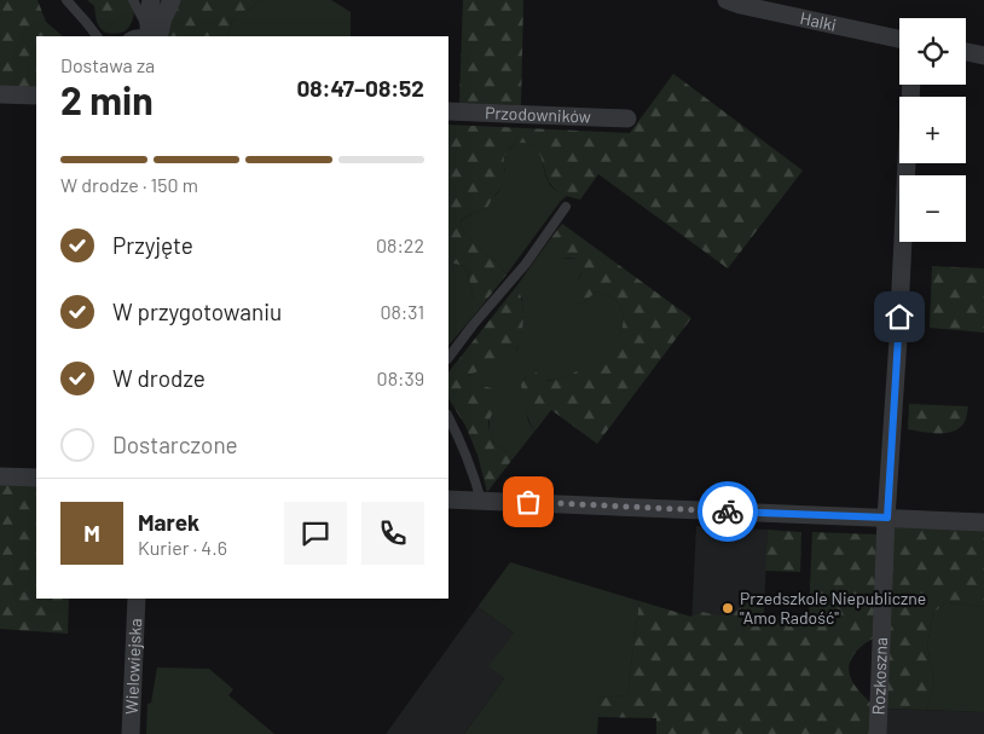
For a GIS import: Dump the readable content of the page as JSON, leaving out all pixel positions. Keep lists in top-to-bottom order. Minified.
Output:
{"streets":{"street":["Halki","Przodowników","Wielowiejska","Rozkoszna"]},"places":["Przedszkole Niepubliczne \"Amo Radość\""],"page":{"map_buttons":["+","−"],"heading":["2 min","Dostawa za","08:47–08:52"],"panel":["Marek","Kurier · 4.6"],"bar":"W drodze · 150 m","list":[["Przyjęte","08:22"],["W przygotowaniu","08:31"],["W drodze","08:39"],"Dostarczone"],"round":"M"}}
